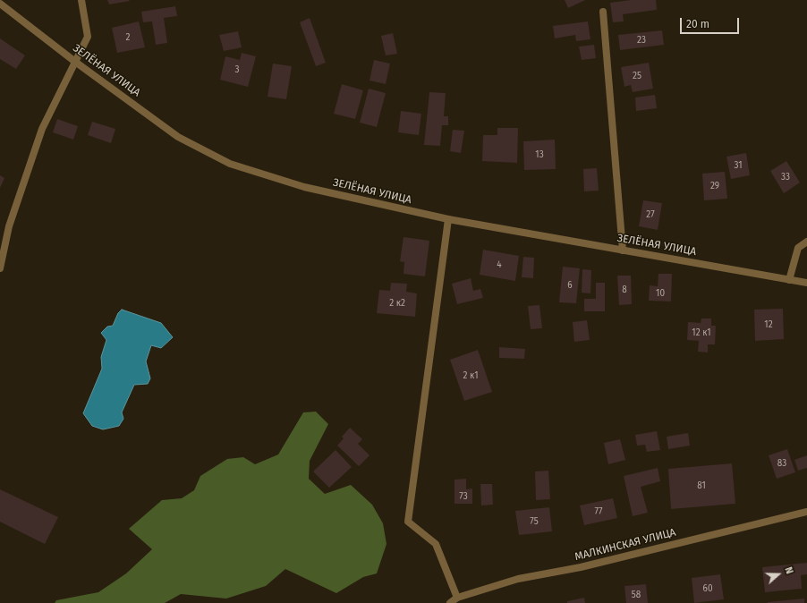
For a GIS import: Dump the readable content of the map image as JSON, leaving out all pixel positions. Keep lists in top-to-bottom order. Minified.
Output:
{"streets":{"street":["ЗЕЛЁНАЯ УЛИЦА","МАЛКИНСКАЯ УЛИЦА"]},"house_numbers":["2","23","3","25","13","31","33","29","27","4","6","8","10","2 к2","12","12 к1","2 к1","83","81","73","77","75","60","58"],"scale_bar":"20 m","north":"right"}
